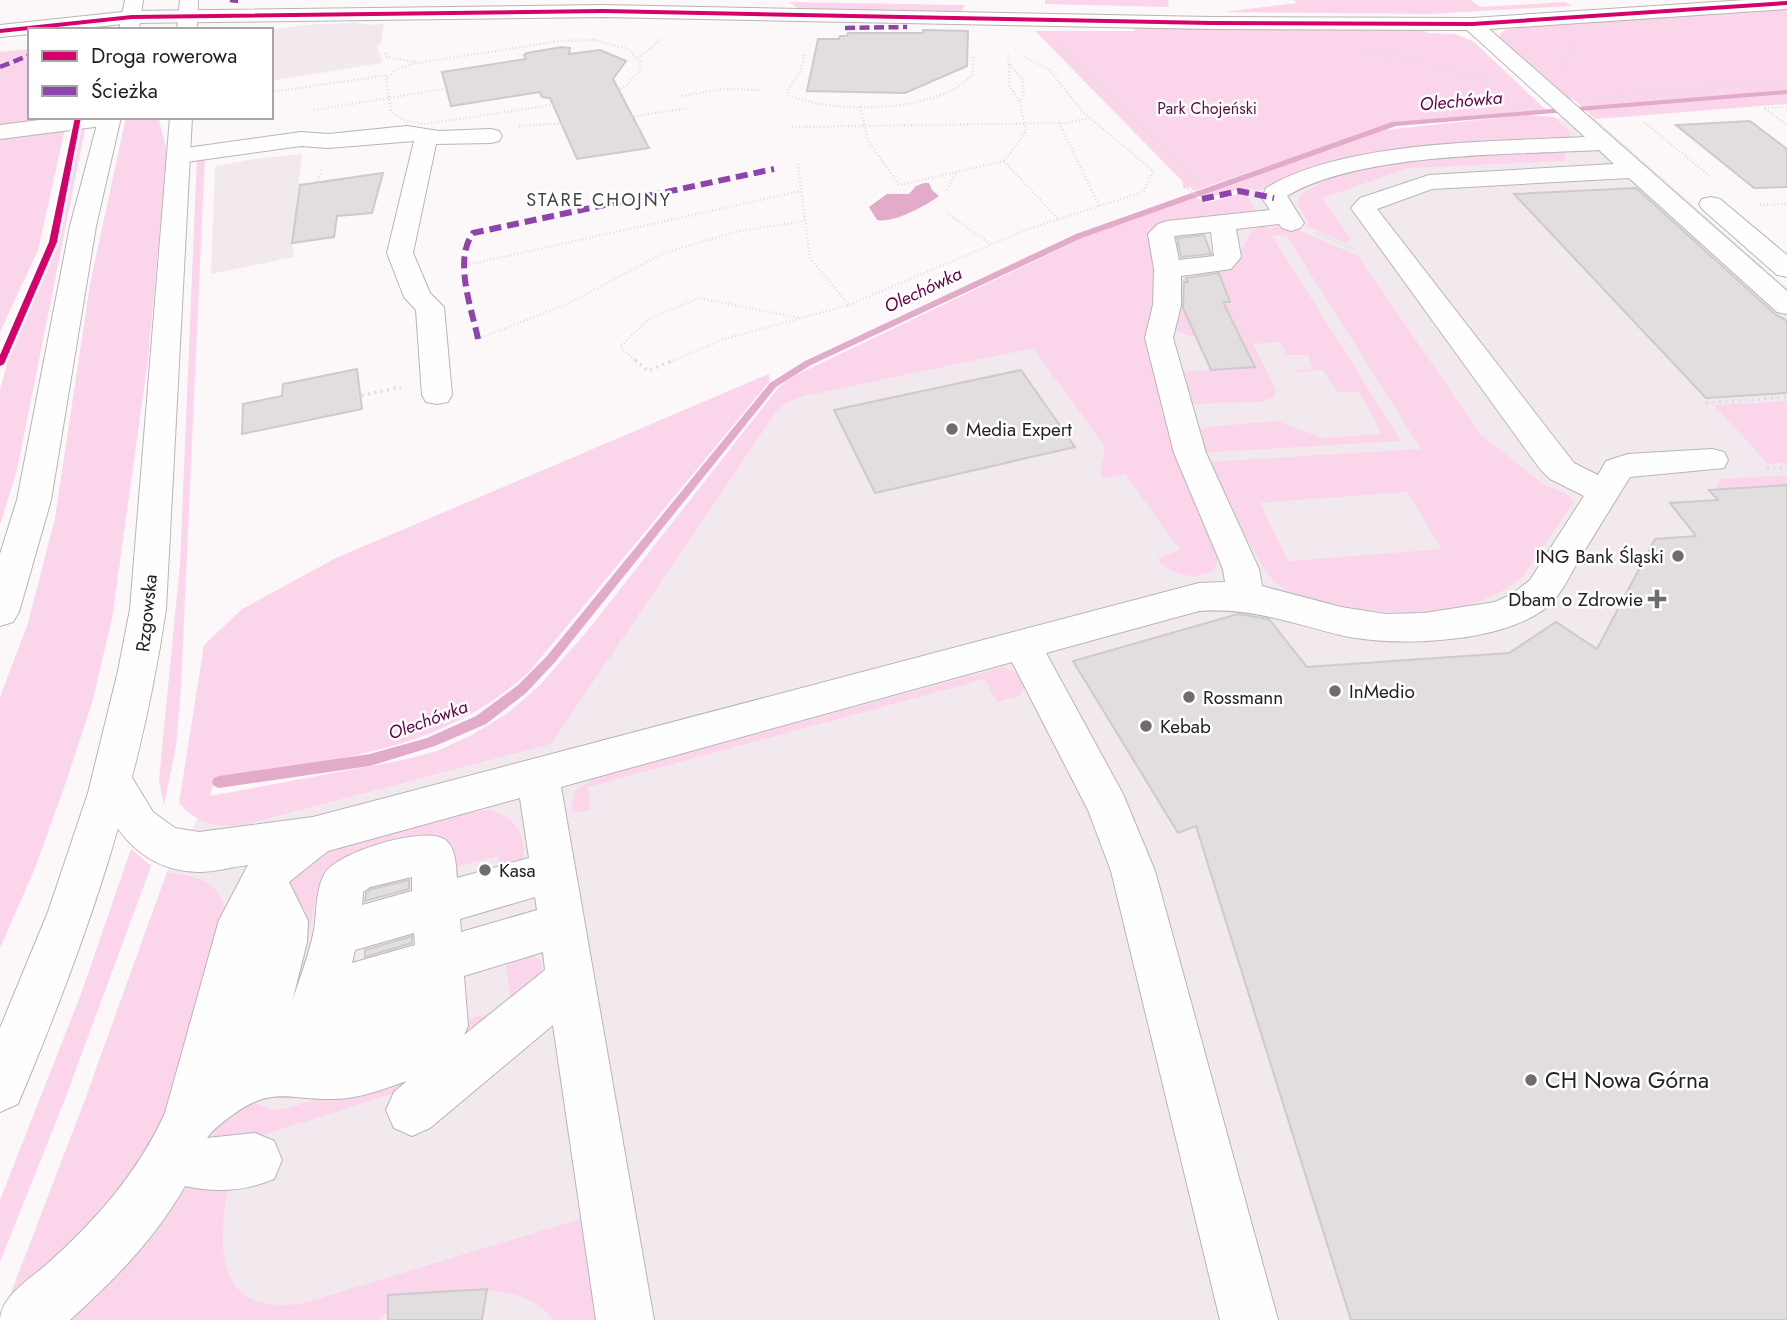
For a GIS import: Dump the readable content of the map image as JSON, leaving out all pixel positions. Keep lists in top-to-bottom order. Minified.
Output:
{"streets":{"street":["Rzgowska"]},"districts":["STARE CHOJNY"],"water":["Olechówka"],"parks":["Park Chojeński"],"places":{"other":["Media Expert","ING Bank Śląski","InMedio","Rossmann","Kebab","Kasa","CH Nowa Górna"],"health":["Dbam o Zdrowie"]},"legend":["Droga rowerowa","Ścieżka"]}
